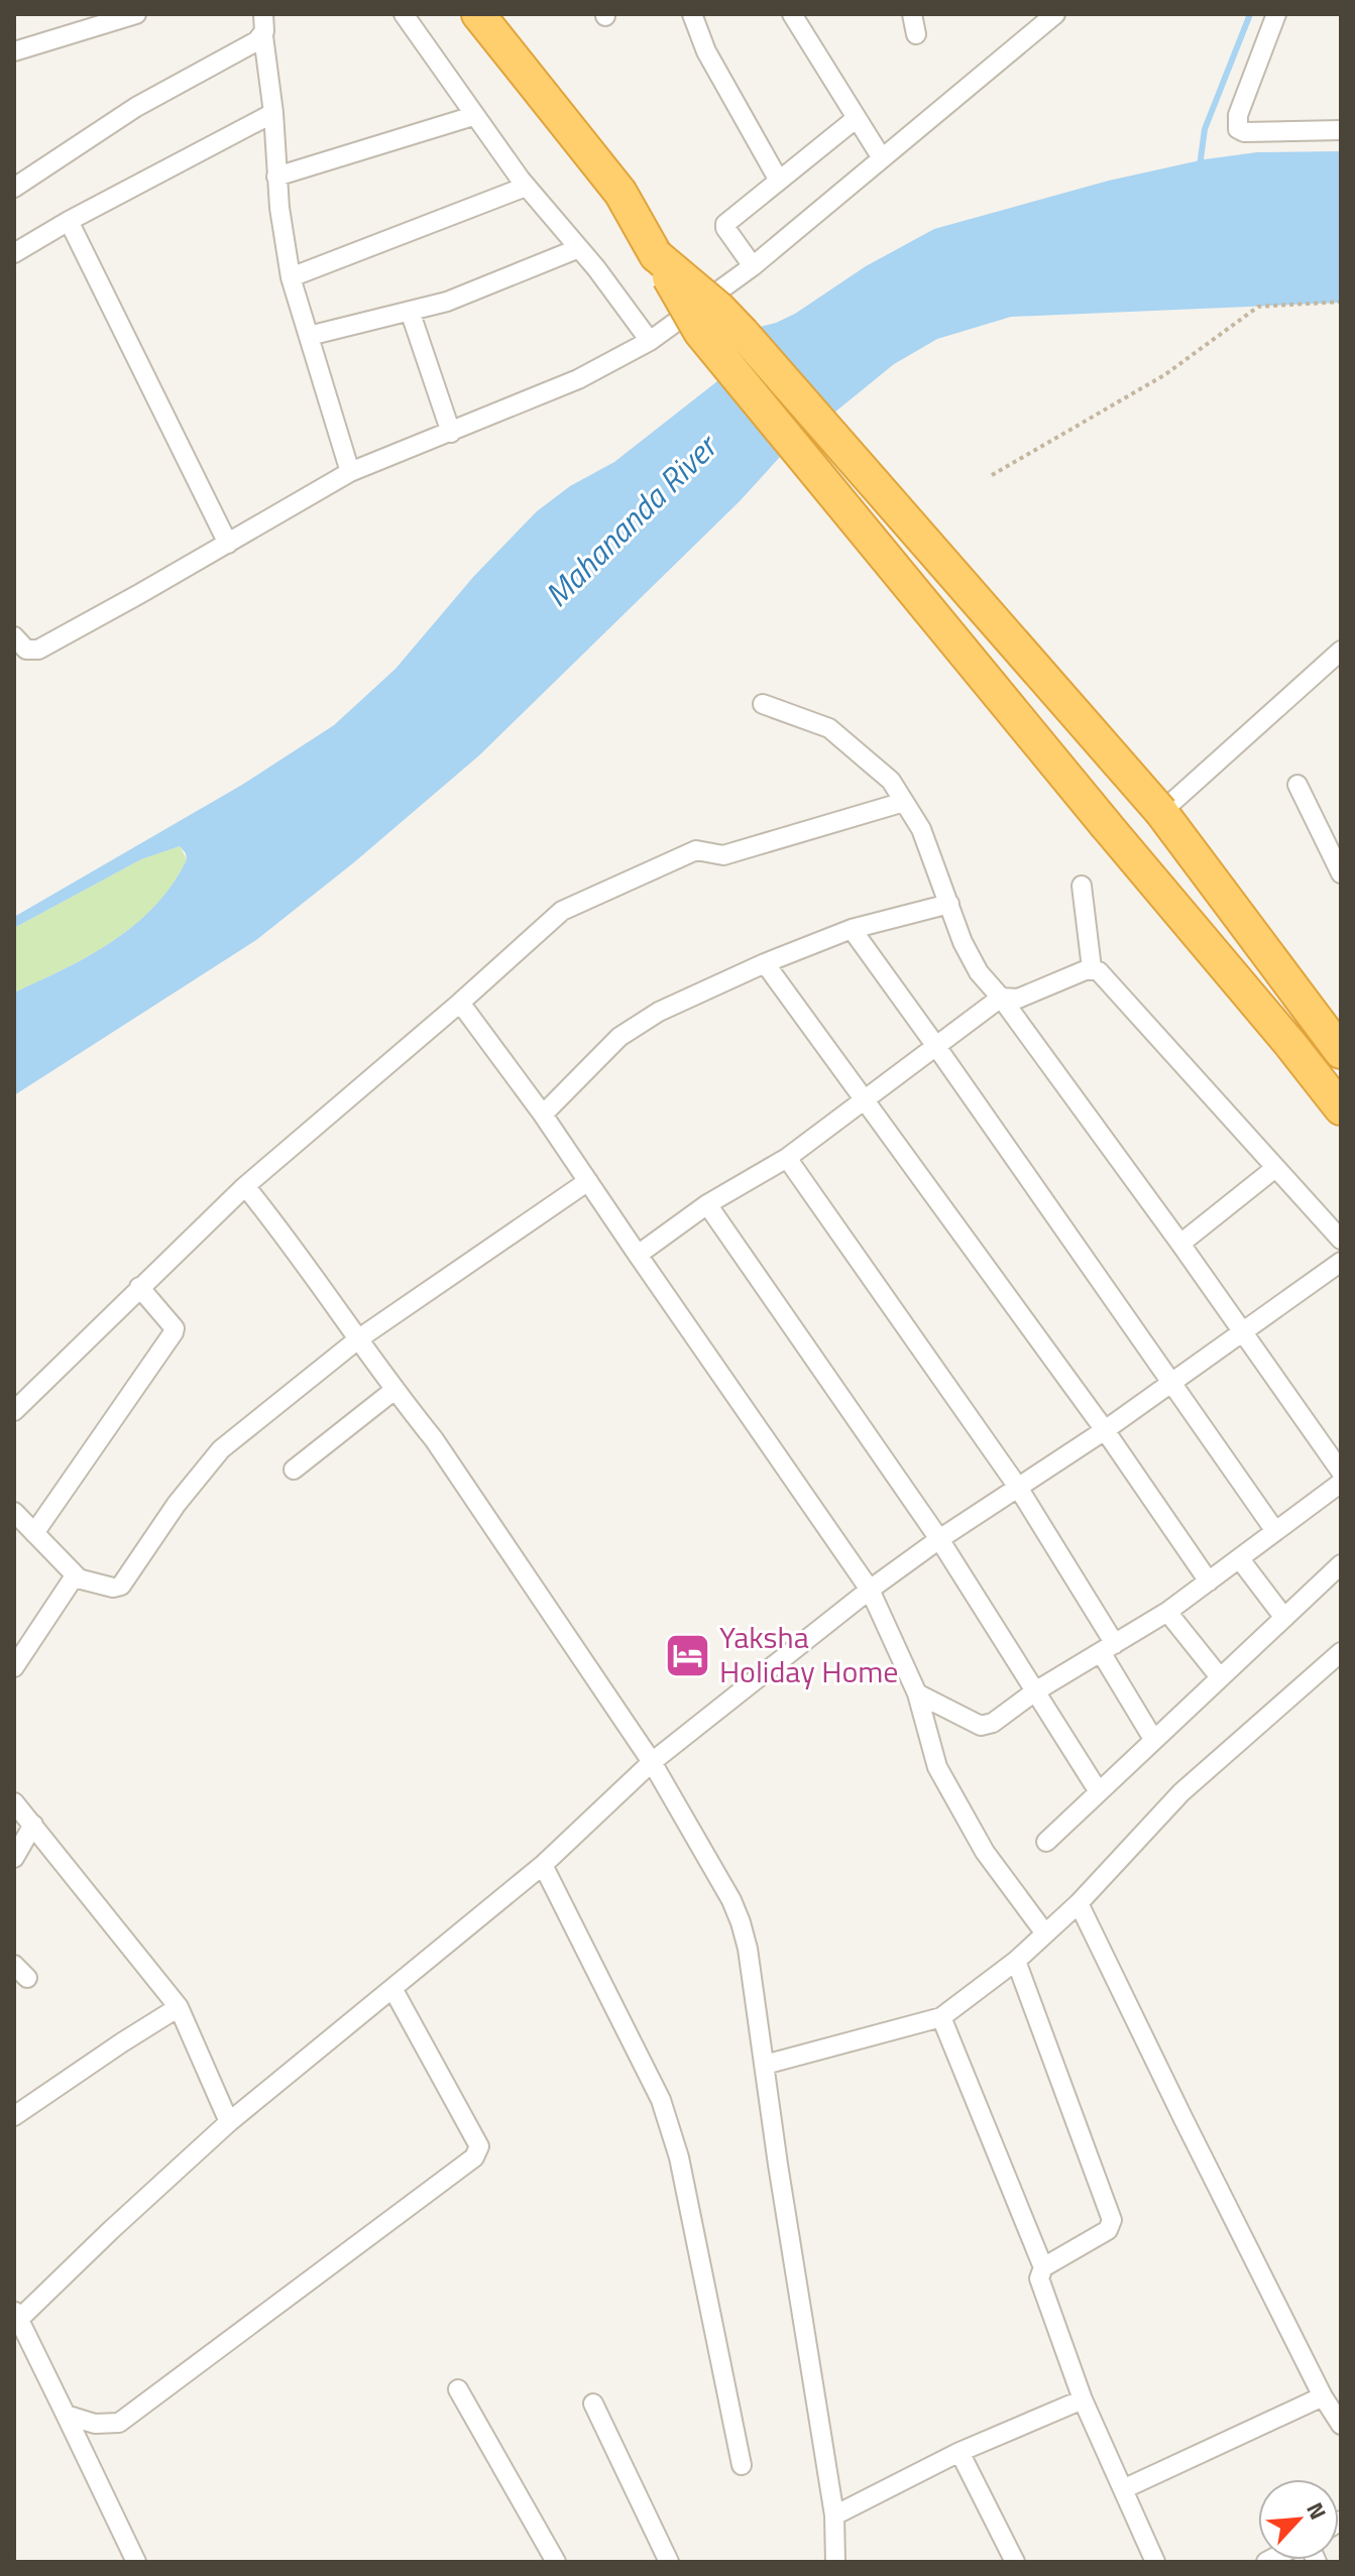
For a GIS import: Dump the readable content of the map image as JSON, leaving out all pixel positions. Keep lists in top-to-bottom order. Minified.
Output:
{"water":["Mahananda River"],"places":{"hotel":["Yaksha Holiday Home"]},"north":"top right"}
